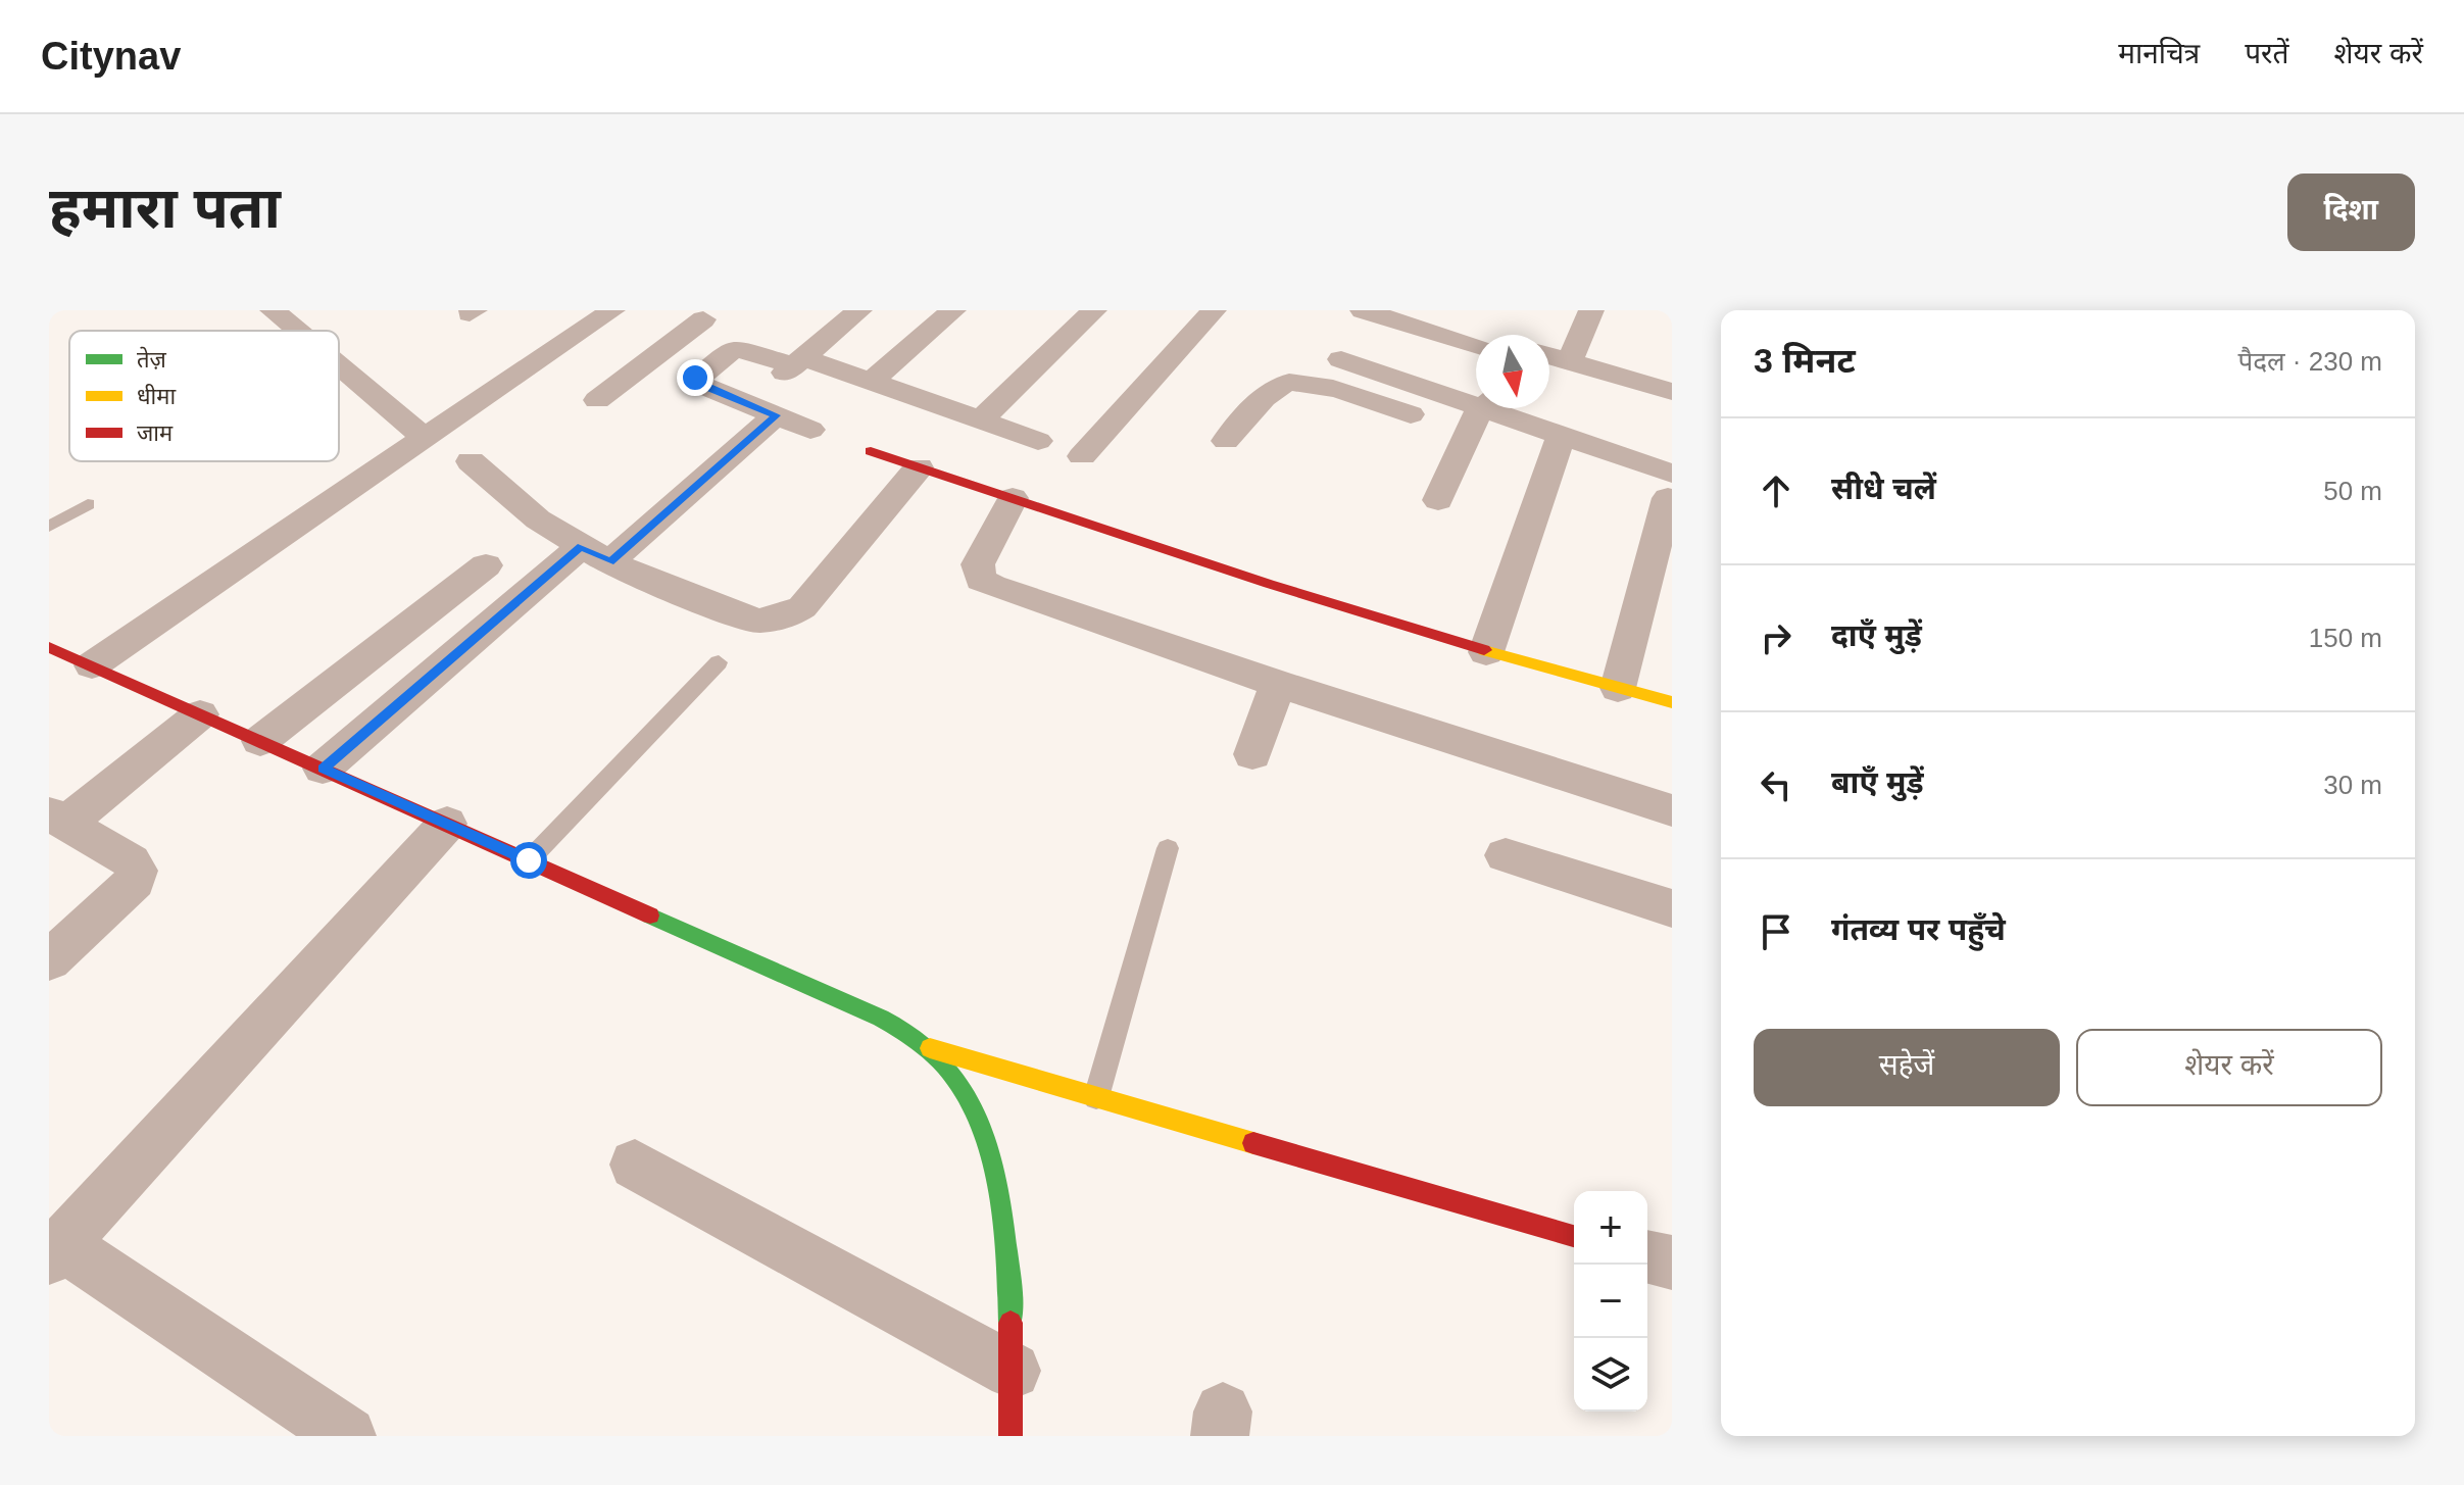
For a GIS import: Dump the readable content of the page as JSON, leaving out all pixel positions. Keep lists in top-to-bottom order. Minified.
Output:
{"legend":["तेज़","धीमा","जाम"],"north":"bottom","page":{"header":"Citynav","nav":["मानचित्र","परतें","शेयर करें"],"buttons":["दिशा",["सहेजें","शेयर करें"]],"title":"हमारा पता","heading":["3 मिनट","पैदल · 230 m"],"list":[["सीधे चलें","50 m"],["दाएँ मुड़ें","150 m"],["बाएँ मुड़ें","30 m"],"गंतव्य पर पहुँचे"],"map_buttons":["+","−"]}}
